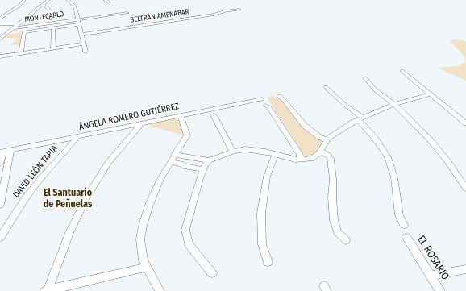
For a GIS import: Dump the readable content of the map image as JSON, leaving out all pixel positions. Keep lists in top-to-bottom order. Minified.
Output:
{"streets":{"street":["BELTRÁN AMENÁBAR","MONTECARLO","ÁNGELA ROMERO GUTIÉRREZ","DAVID LEÓN TAPIA","EL ROSARIO"]},"crossings":[["ÁNGELA ROMERO GUTIÉRREZ","DAVID LEÓN TAPIA"]],"districts":["El Santuario de Peñuelas"]}
